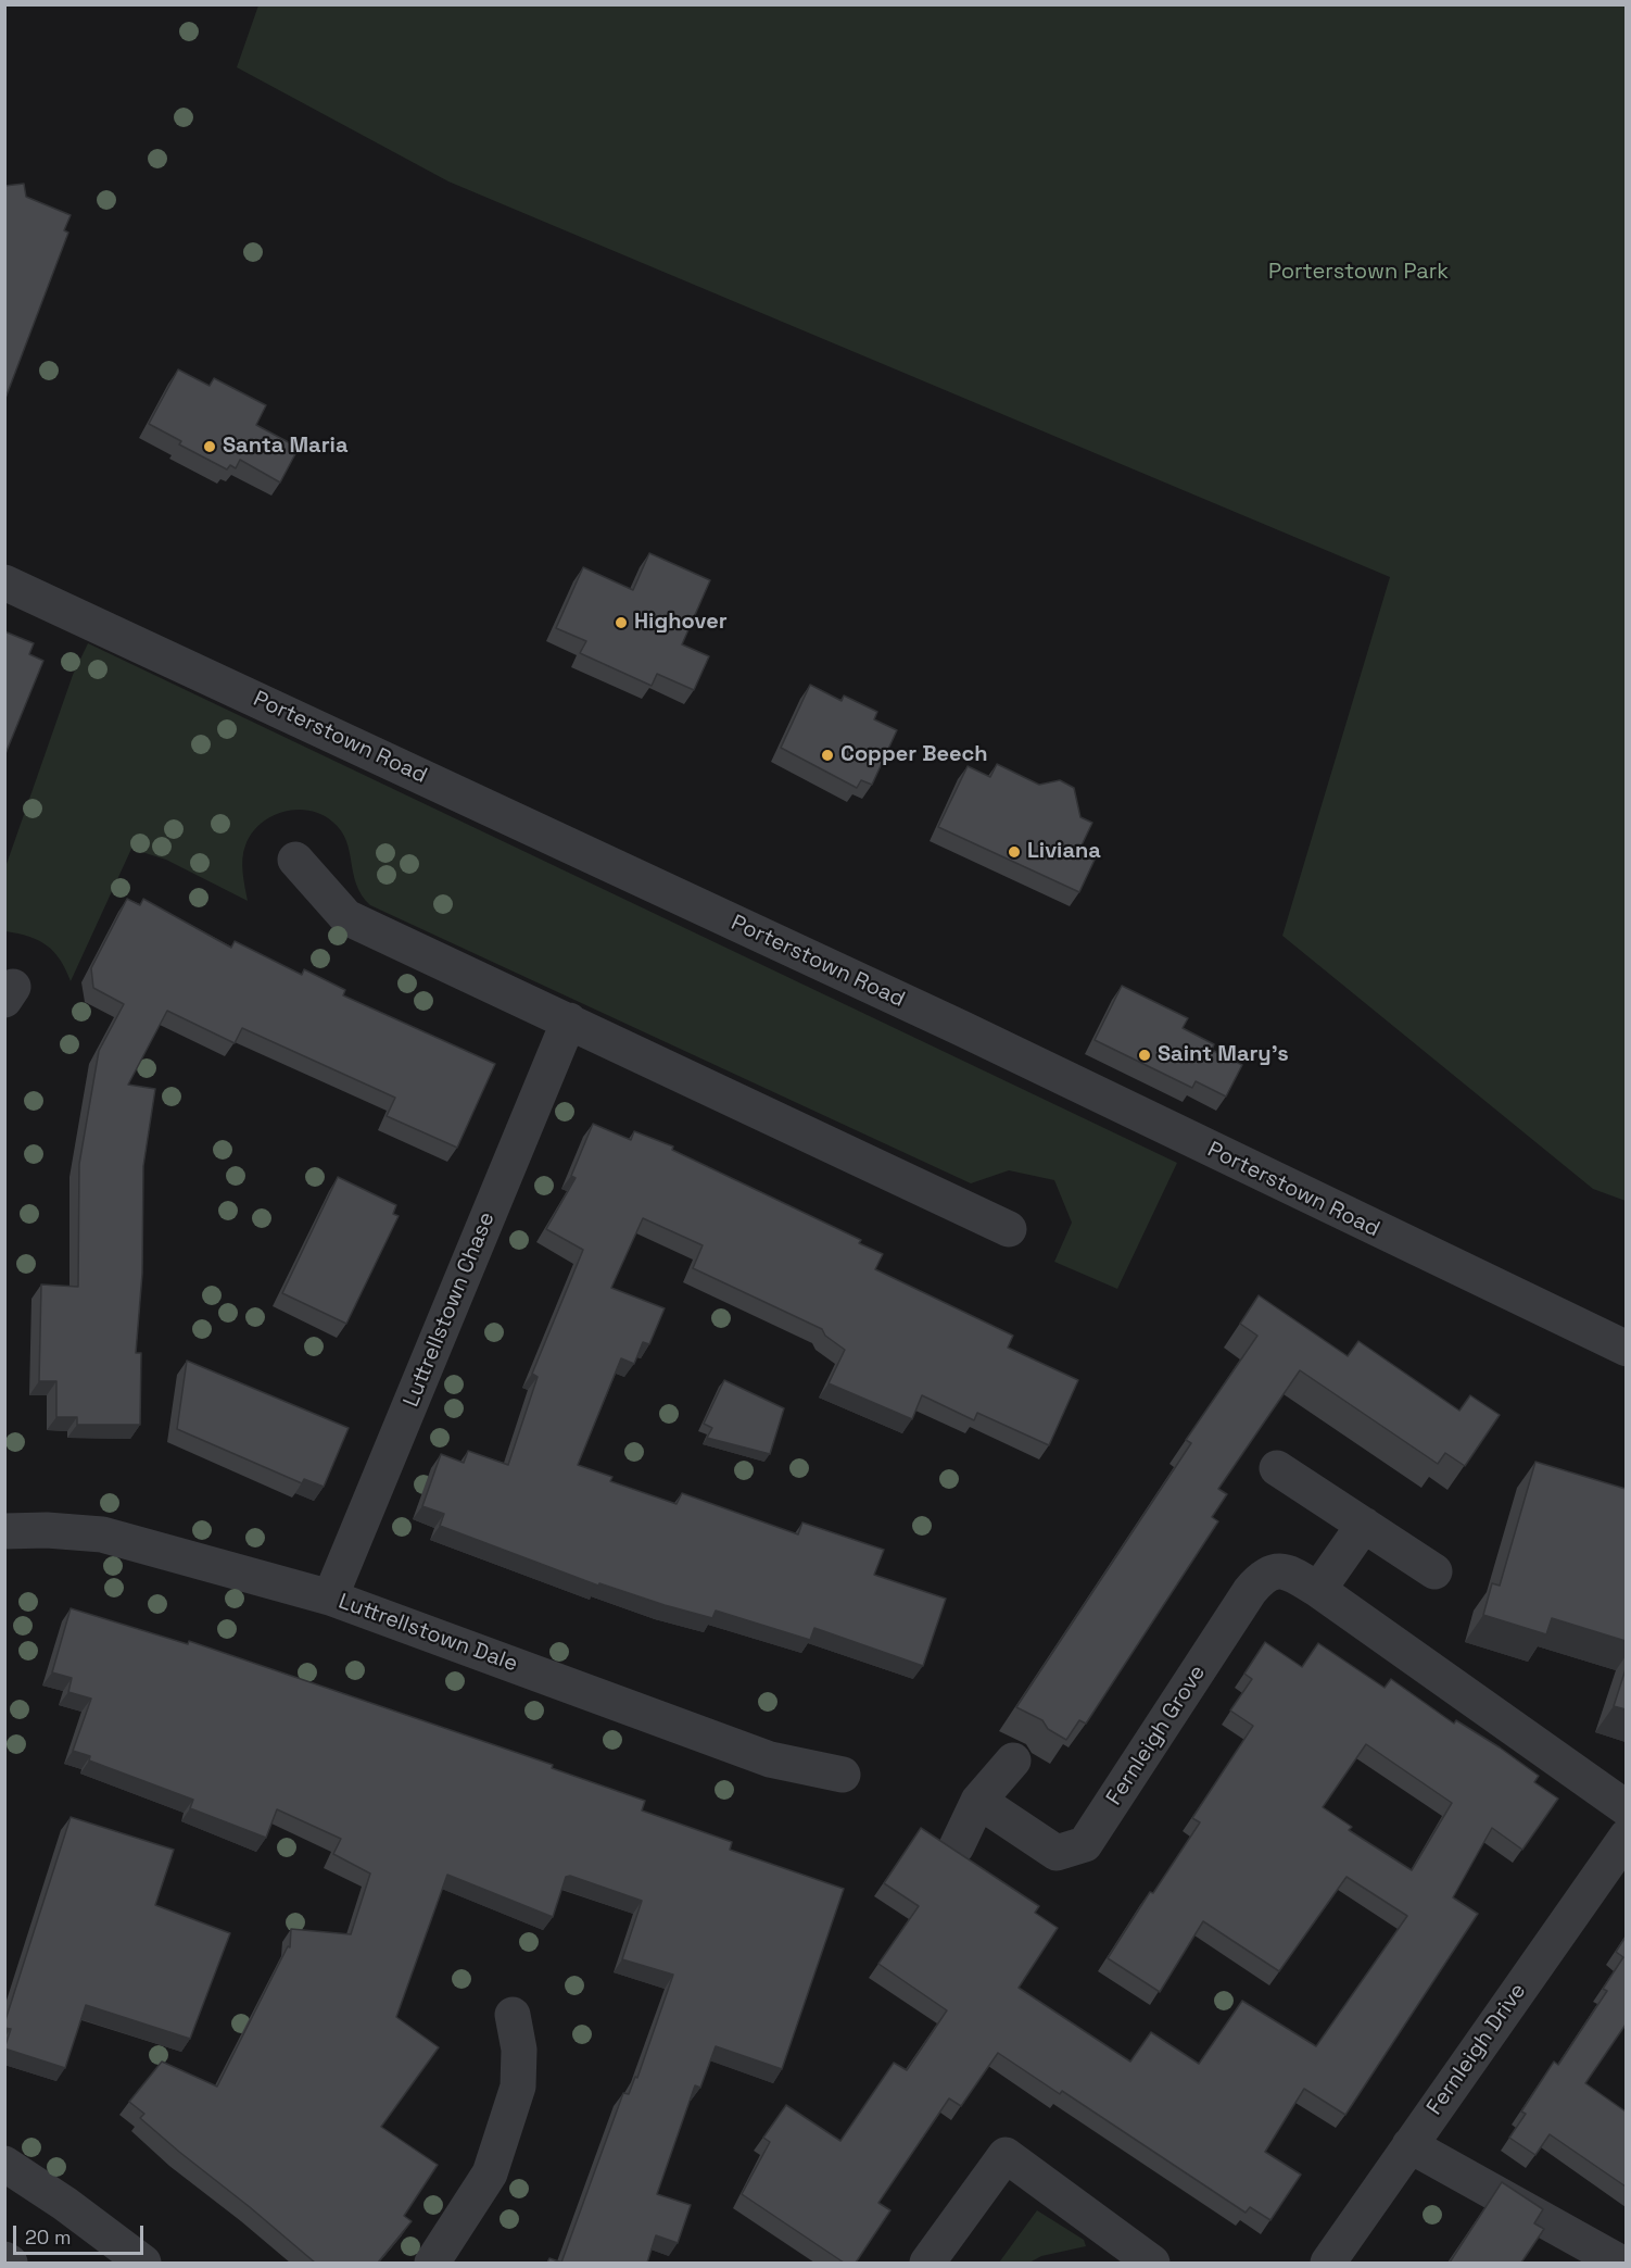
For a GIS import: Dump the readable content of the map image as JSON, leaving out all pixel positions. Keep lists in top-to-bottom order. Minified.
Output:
{"streets":{"street":["Porterstown Road","Luttrellstown Chase","Luttrellstown Dale","Fernleigh Grove","Fernleigh Drive"]},"crossings":[["Luttrellstown Chase","Luttrellstown Dale"]],"parks":["Porterstown Park"],"places":["Santa Maria","Highover","Copper Beech","Liviana","Saint Mary's"],"scale_bar":"20 m"}
